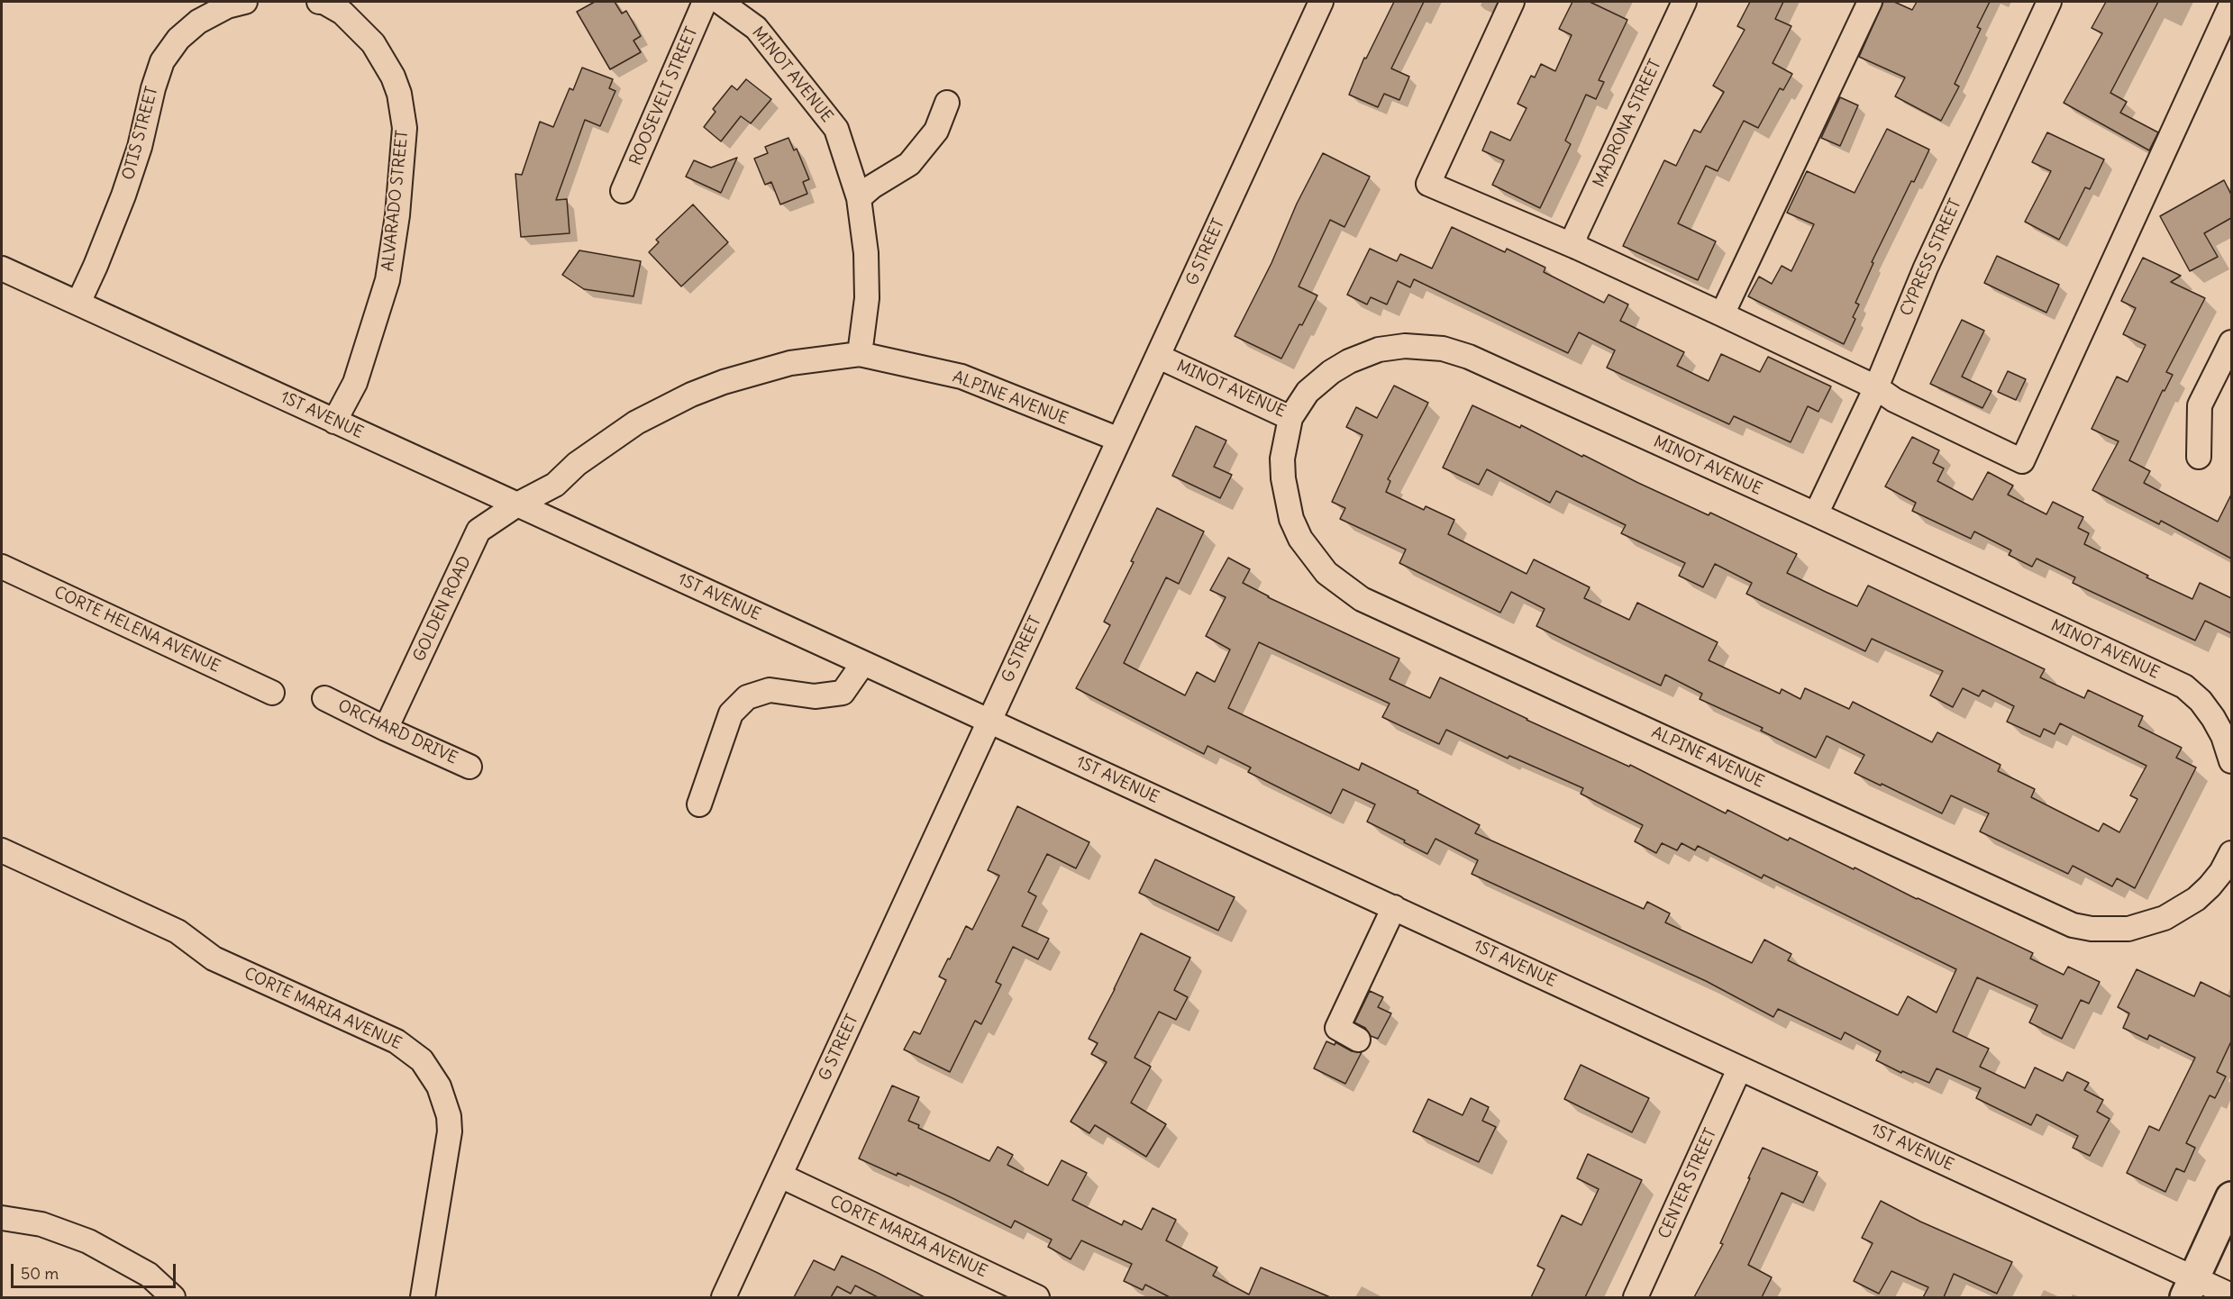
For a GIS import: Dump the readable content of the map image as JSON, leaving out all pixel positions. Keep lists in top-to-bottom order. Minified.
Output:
{"streets":{"street":["MINOT AVENUE","ROOSEVELT STREET","MADRONA STREET","OTIS STREET","ALVARADO STREET","G STREET","CYPRESS STREET","ALPINE AVENUE","1ST AVENUE","GOLDEN ROAD","CORTE HELENA AVENUE","ORCHARD DRIVE","CORTE MARIA AVENUE","CENTER STREET"]},"crossings":[["MINOT AVENUE","G STREET"],["MINOT AVENUE","CYPRESS STREET"],["MINOT AVENUE","ALPINE AVENUE"],["OTIS STREET","1ST AVENUE"],["ALVARADO STREET","1ST AVENUE"],["G STREET","ALPINE AVENUE"],["G STREET","1ST AVENUE"],["G STREET","CORTE MARIA AVENUE"],["ALPINE AVENUE","1ST AVENUE"],["ALPINE AVENUE","GOLDEN ROAD"],["1ST AVENUE","GOLDEN ROAD"],["1ST AVENUE","CENTER STREET"],["GOLDEN ROAD","ORCHARD DRIVE"]],"scale_bar":"50 m"}
